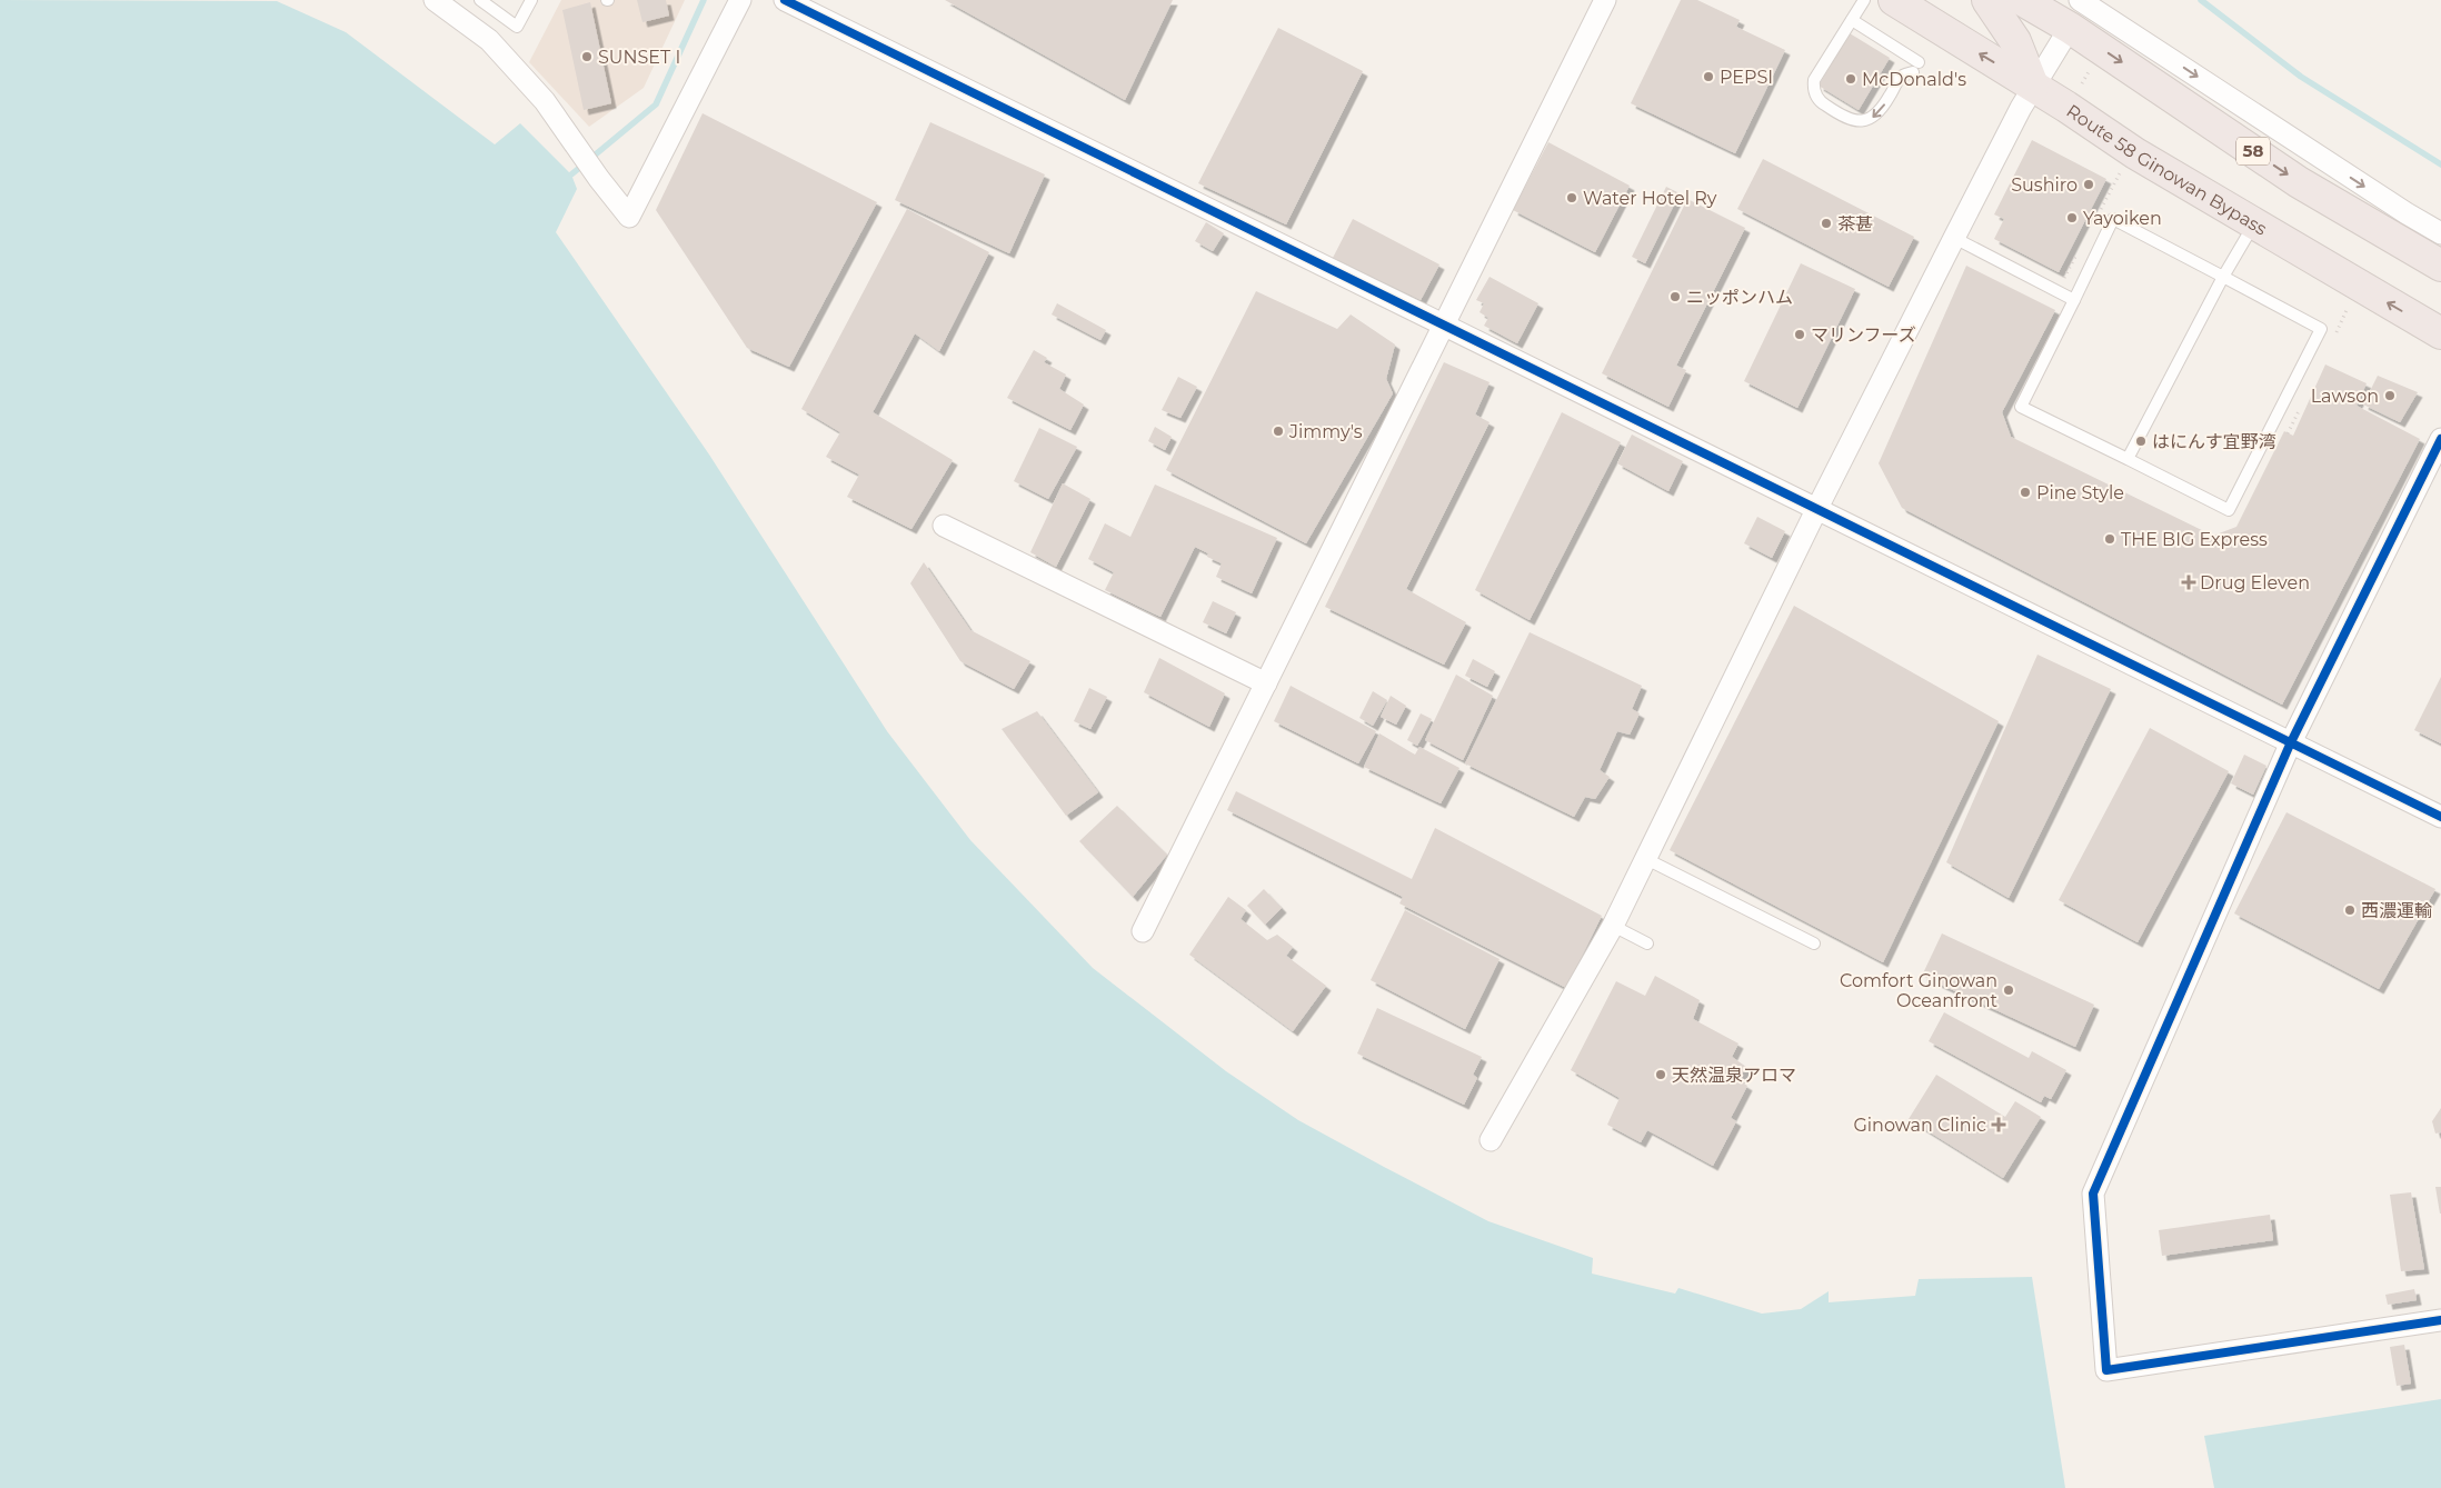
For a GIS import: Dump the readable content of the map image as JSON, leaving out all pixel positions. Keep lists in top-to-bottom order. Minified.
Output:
{"streets":{"highway":["58","Route 58 Ginowan Bypass"]},"places":{"other":["SUNSET I","PEPSI","McDonald's","Sushiro","Water Hotel Ry","Yayoiken","茶甚","ニッポンハム","マリンフーズ","Lawson","Jimmy's","はにんす宜野湾","Pine Style","THE BIG Express","西濃運輸","Comfort Ginowan Oceanfront","天然温泉アロマ"],"health":["Drug Eleven","Ginowan Clinic"]}}
